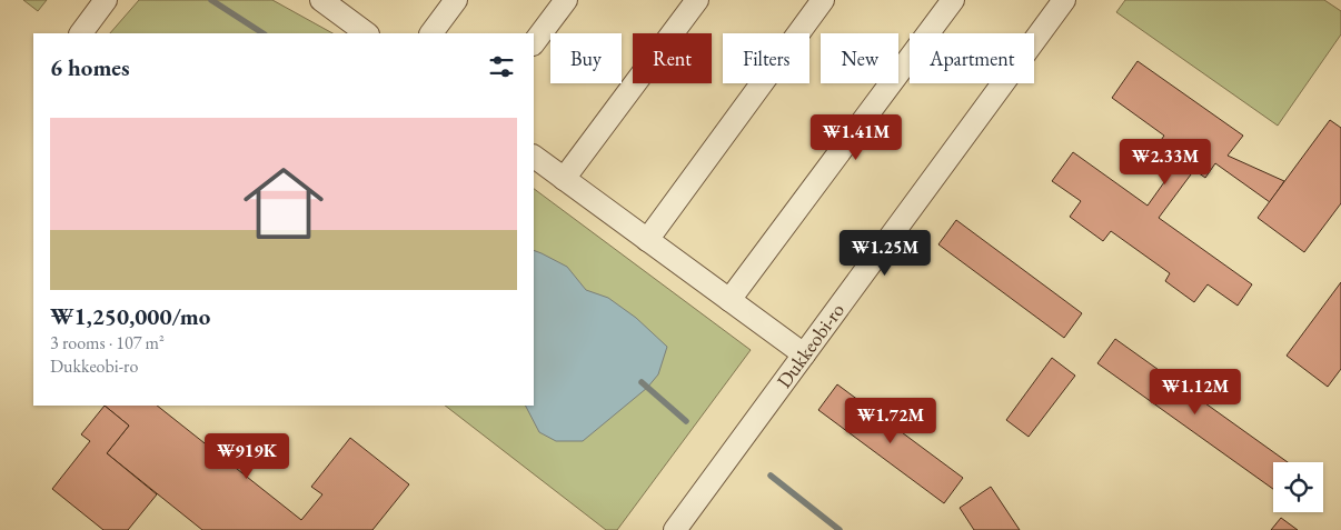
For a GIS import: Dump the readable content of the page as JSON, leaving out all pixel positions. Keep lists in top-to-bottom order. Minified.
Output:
{"streets":{"street":["Dukkeobi-ro"]},"page":{"chip":["Buy","Rent","Filters","New","Apartment"],"heading":"6 homes","list":[{"name":"₩1,250,000/mo","note":"3 rooms · 107 m² · Dukkeobi-ro"}],"price":["₩1.41M","₩2.33M","₩1.25M","₩1.12M","₩1.72M","₩919K"]}}
